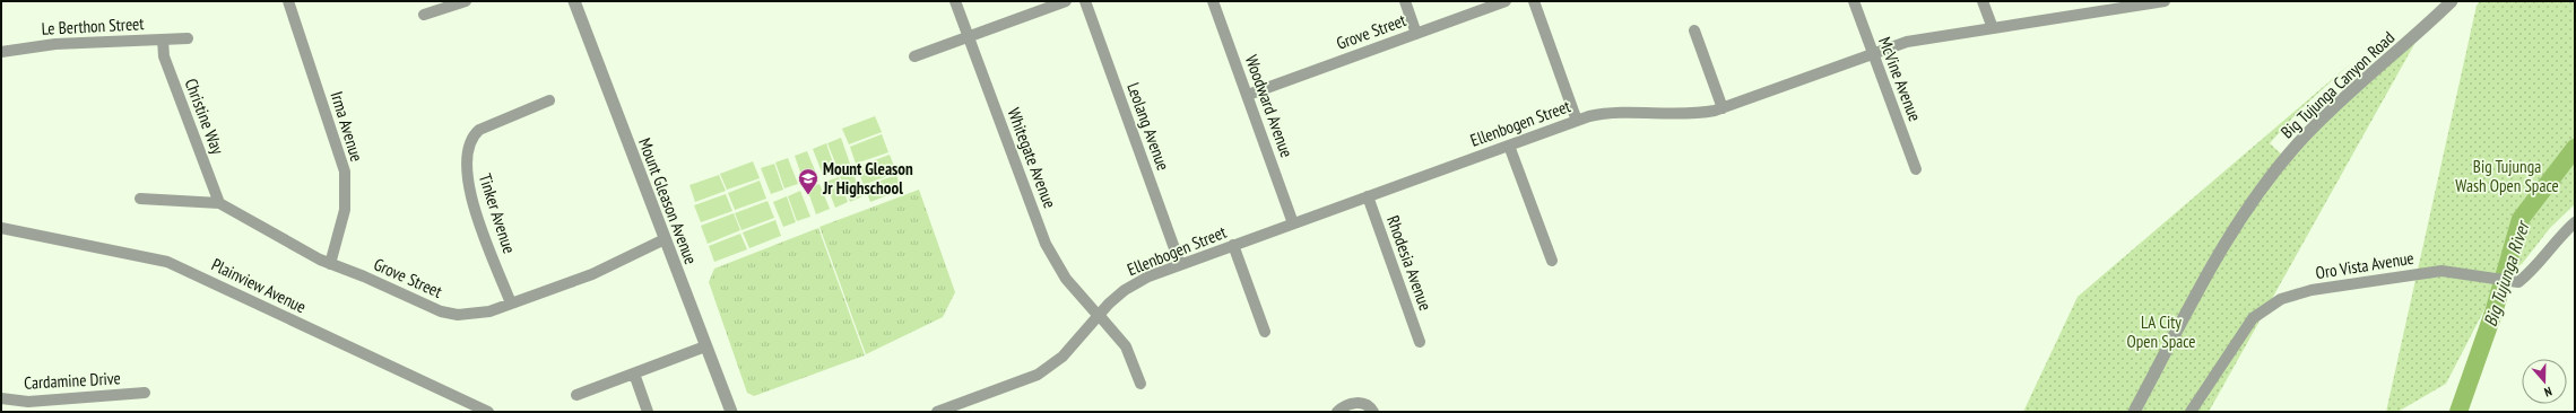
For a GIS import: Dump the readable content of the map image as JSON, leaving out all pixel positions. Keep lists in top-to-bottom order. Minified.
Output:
{"streets":{"street":["Le Berthon Street","Grove Street","McVine Avenue","Big Tujunga Canyon Road","Woodward Avenue","Christine Way","Ellenbogen Street","Irma Avenue","Leolang Avenue","Whitegate Avenue","Mount Gleason Avenue","Tinker Avenue","Rhodesia Avenue","Oro Vista Avenue","Plainview Avenue","Cardamine Drive"]},"crossings":[["Le Berthon Street","Christine Way"],["Grove Street","Woodward Avenue"],["Grove Street","Christine Way"],["Grove Street","Irma Avenue"],["Grove Street","Mount Gleason Avenue"],["Grove Street","Tinker Avenue"],["McVine Avenue","Ellenbogen Street"],["Woodward Avenue","Ellenbogen Street"],["Ellenbogen Street","Leolang Avenue"],["Ellenbogen Street","Whitegate Avenue"],["Ellenbogen Street","Rhodesia Avenue"]],"water":["Big Tujunga River"],"parks":["Big Tujunga Wash Open Space","LA City Open Space"],"places":{"school or university":["Mount Gleason Jr Highschool"]},"north":"bottom"}
